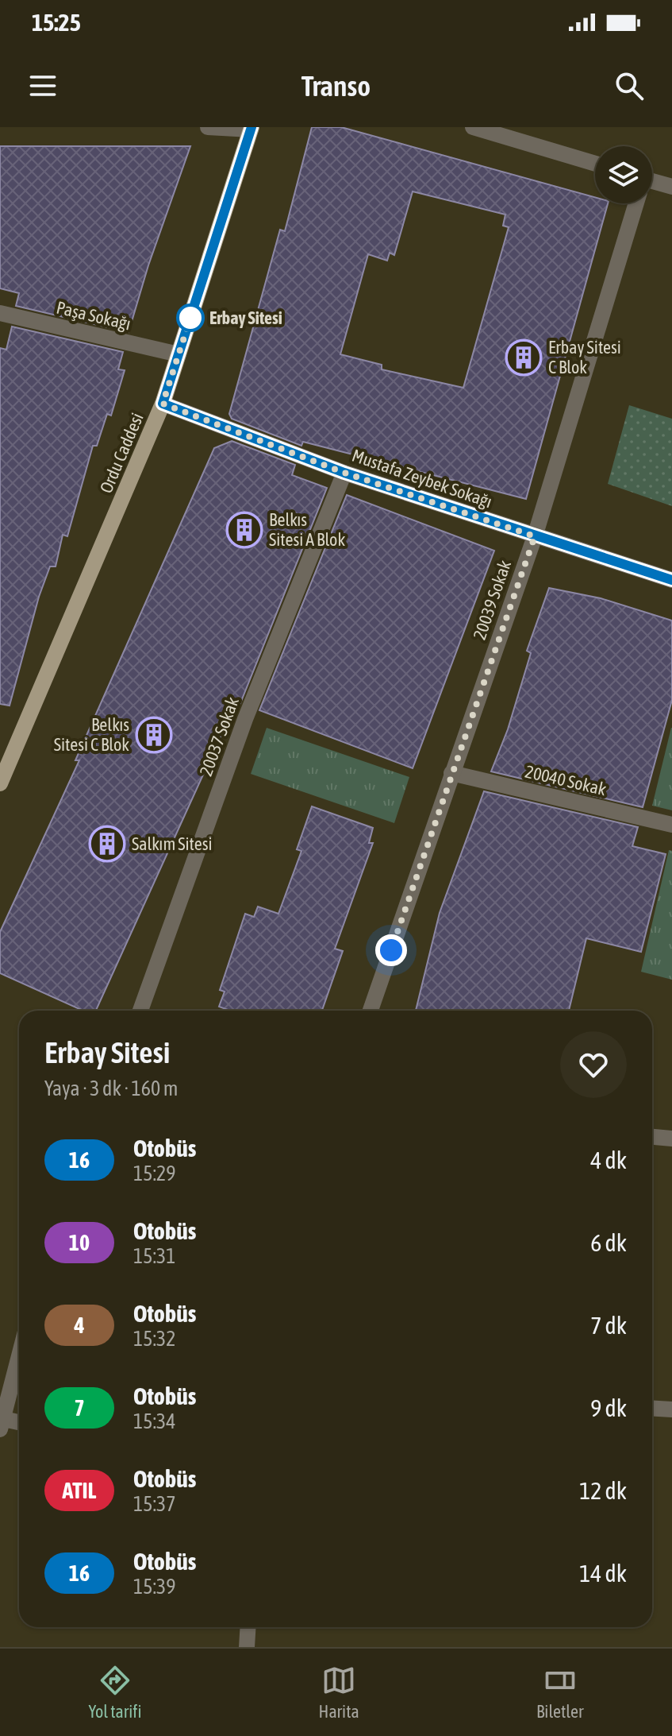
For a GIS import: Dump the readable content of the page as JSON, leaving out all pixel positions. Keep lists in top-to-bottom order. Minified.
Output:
{"streets":{"main road":["Ordu Caddesi"],"street":["Paşa Sokağı","Mustafa Zeybek Sokağı","20039 Sokak","20037 Sokak","20040 Sokak"]},"crossings":[["Paşa Sokağı","Ordu Caddesi"],["Ordu Caddesi","Mustafa Zeybek Sokağı"],["Mustafa Zeybek Sokağı","20039 Sokak"],["Mustafa Zeybek Sokağı","20037 Sokak"],["20039 Sokak","20040 Sokak"]],"places":{"other":["Erbay Sitesi"],"building":["Erbay Sitesi C Blok","Belkıs Sitesi A Blok","Belkıs Sitesi C Blok","Salkım Sitesi"]},"lines":["bus line 16"],"page":{"status":"15:25","header":"Transo","heading":["Erbay Sitesi","Yaya · 3 dk · 160 m"],"list":[{"mark":"16","name":"Otobüs","note":"15:29","value":"4 dk"},{"mark":"10","name":"Otobüs","note":"15:31","value":"6 dk"},{"mark":"4","name":"Otobüs","note":"15:32","value":"7 dk"},{"mark":"7","name":"Otobüs","note":"15:34","value":"9 dk"},{"mark":"ATIL","name":"Otobüs","note":"15:37","value":"12 dk"},{"mark":"16","name":"Otobüs","note":"15:39","value":"14 dk"}],"tabs":["Yol tarifi","Harita","Biletler"]}}
